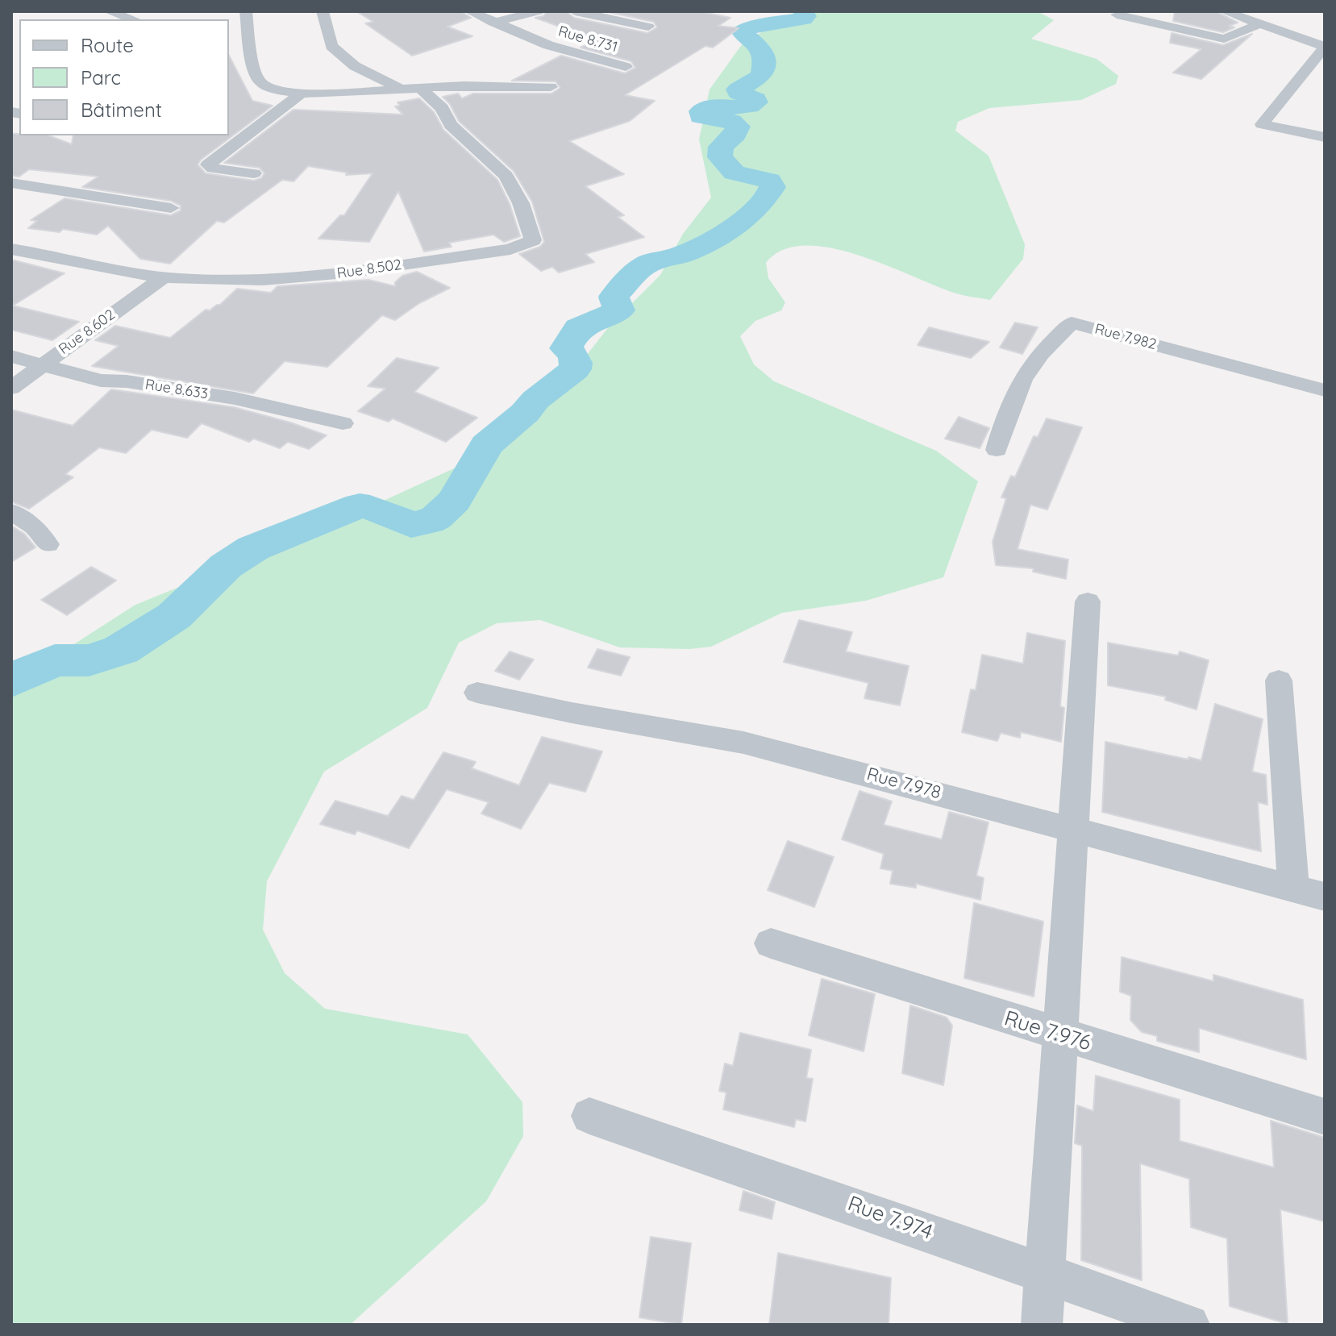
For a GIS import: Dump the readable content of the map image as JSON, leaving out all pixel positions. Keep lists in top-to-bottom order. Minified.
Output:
{"streets":{"street":["Rue 8.731","Rue 8.502","Rue 8.602","Rue 7.982","Rue 8.633","Rue 7.978","Rue 7.976","Rue 7.974"]},"crossings":[["Rue 8.502","Rue 8.602"],["Rue 8.602","Rue 8.633"]],"legend":["Route","Parc","Bâtiment"]}
